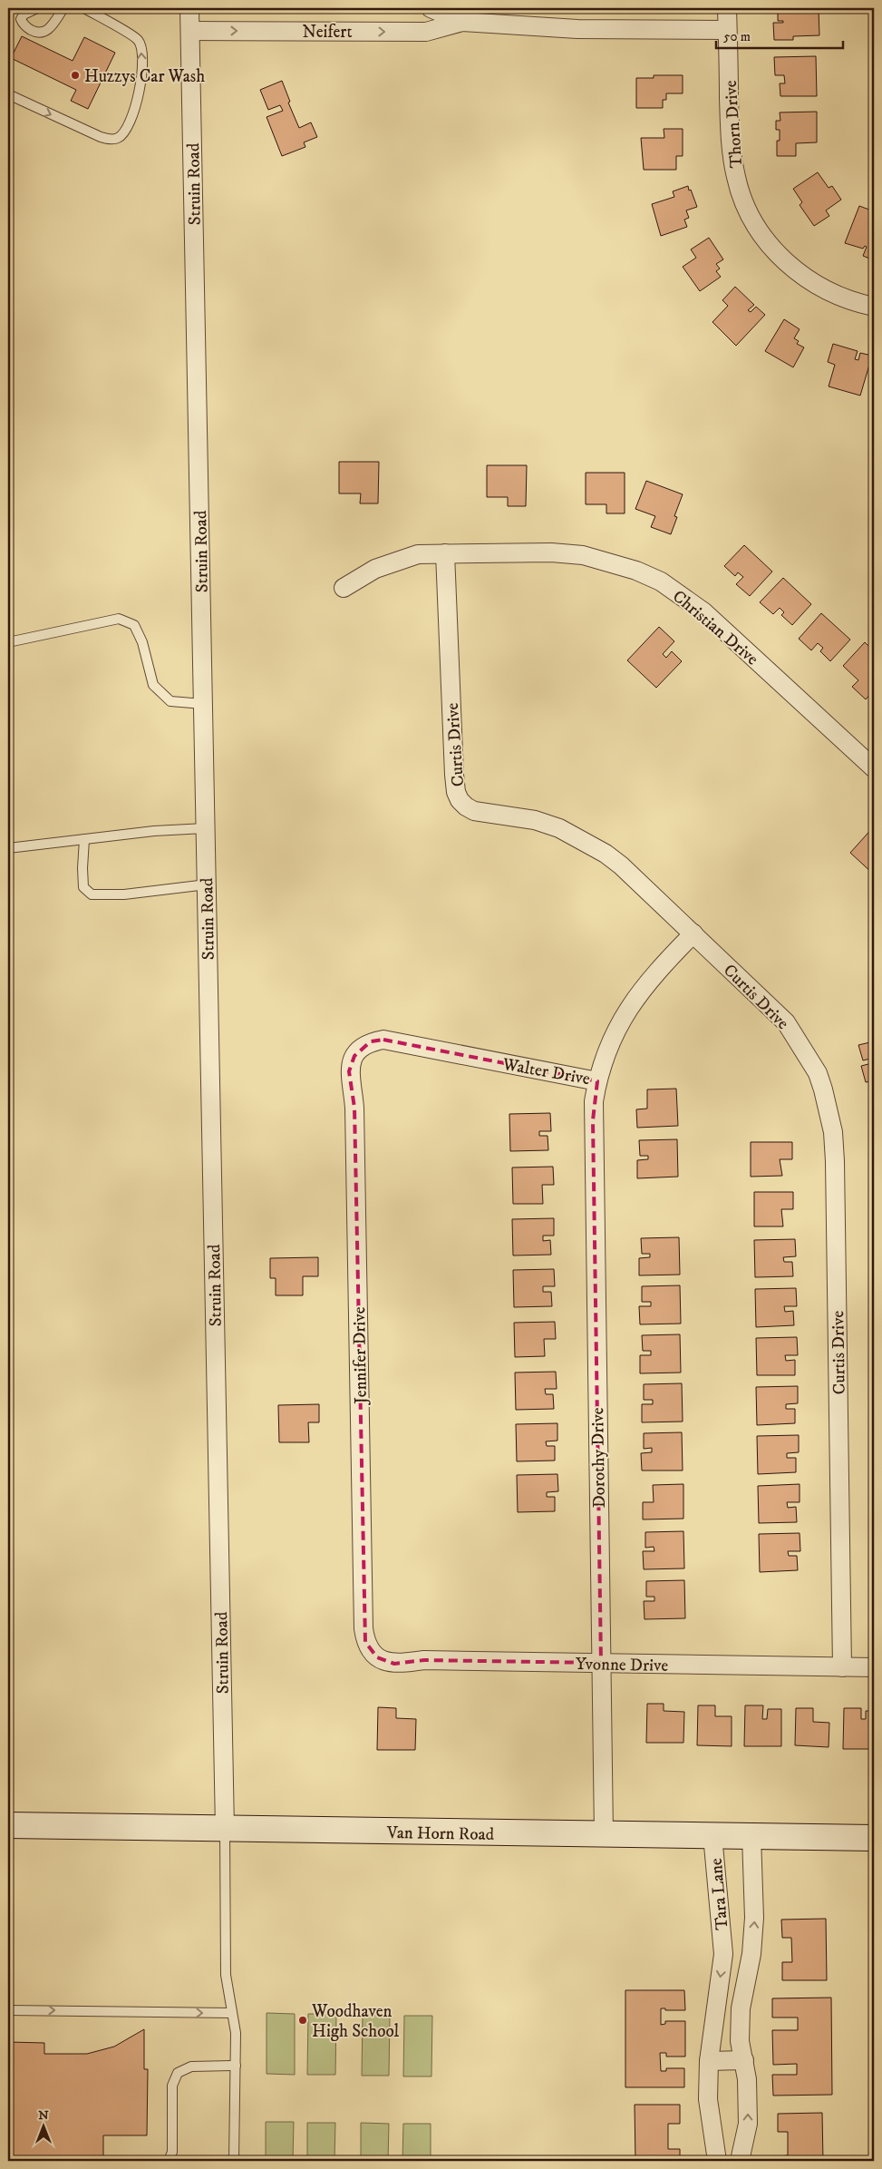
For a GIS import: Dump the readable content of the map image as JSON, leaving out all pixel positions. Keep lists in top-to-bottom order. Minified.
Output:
{"streets":{"main road":["Van Horn Road"],"street":["Neifert","Thorn Drive","Struin Road","Christian Drive","Curtis Drive","Walter Drive","Jennifer Drive","Dorothy Drive","Yvonne Drive","Tara Lane"]},"crossings":[["Neifert","Thorn Drive"],["Neifert","Struin Road"],["Struin Road","Van Horn Road"],["Christian Drive","Curtis Drive"],["Curtis Drive","Walter Drive"],["Curtis Drive","Yvonne Drive"],["Walter Drive","Jennifer Drive"],["Walter Drive","Dorothy Drive"],["Jennifer Drive","Yvonne Drive"],["Dorothy Drive","Yvonne Drive"],["Dorothy Drive","Van Horn Road"],["Van Horn Road","Tara Lane"]],"one_way":["Neifert"],"places":["Huzzys Car Wash","Woodhaven High School"],"scale_bar":"50 m","north":"top"}
